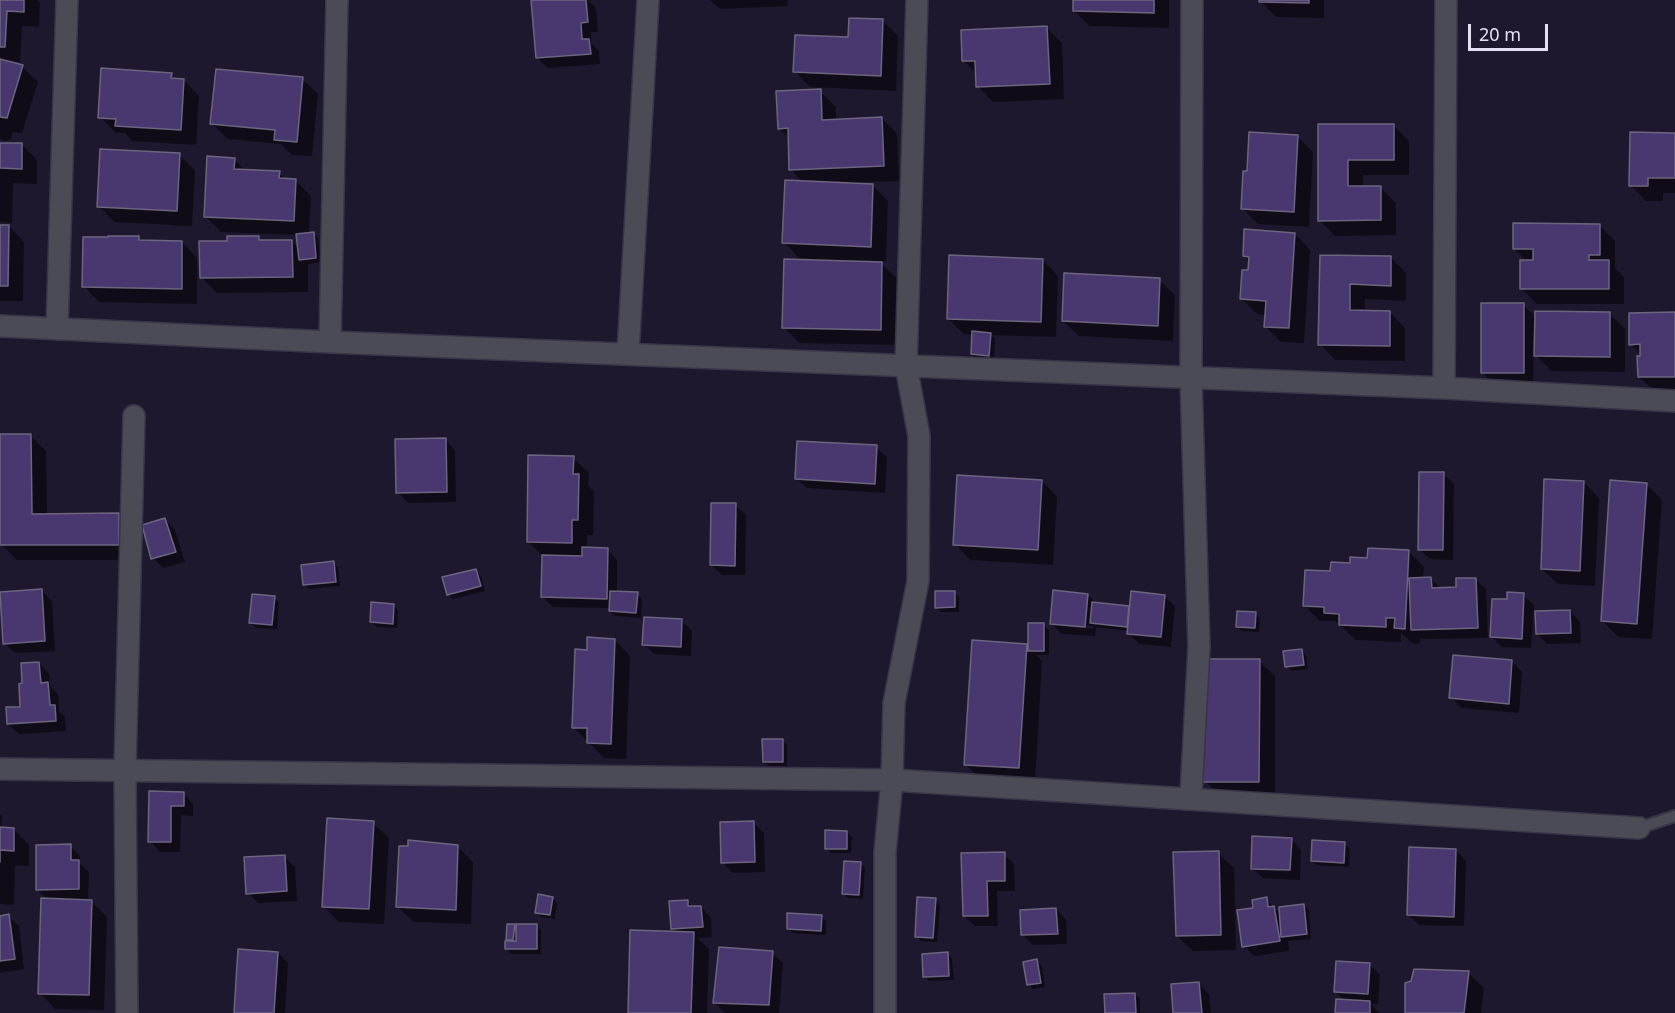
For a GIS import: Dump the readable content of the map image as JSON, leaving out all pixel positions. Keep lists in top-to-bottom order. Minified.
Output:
{"scale_bar":"20 m"}
